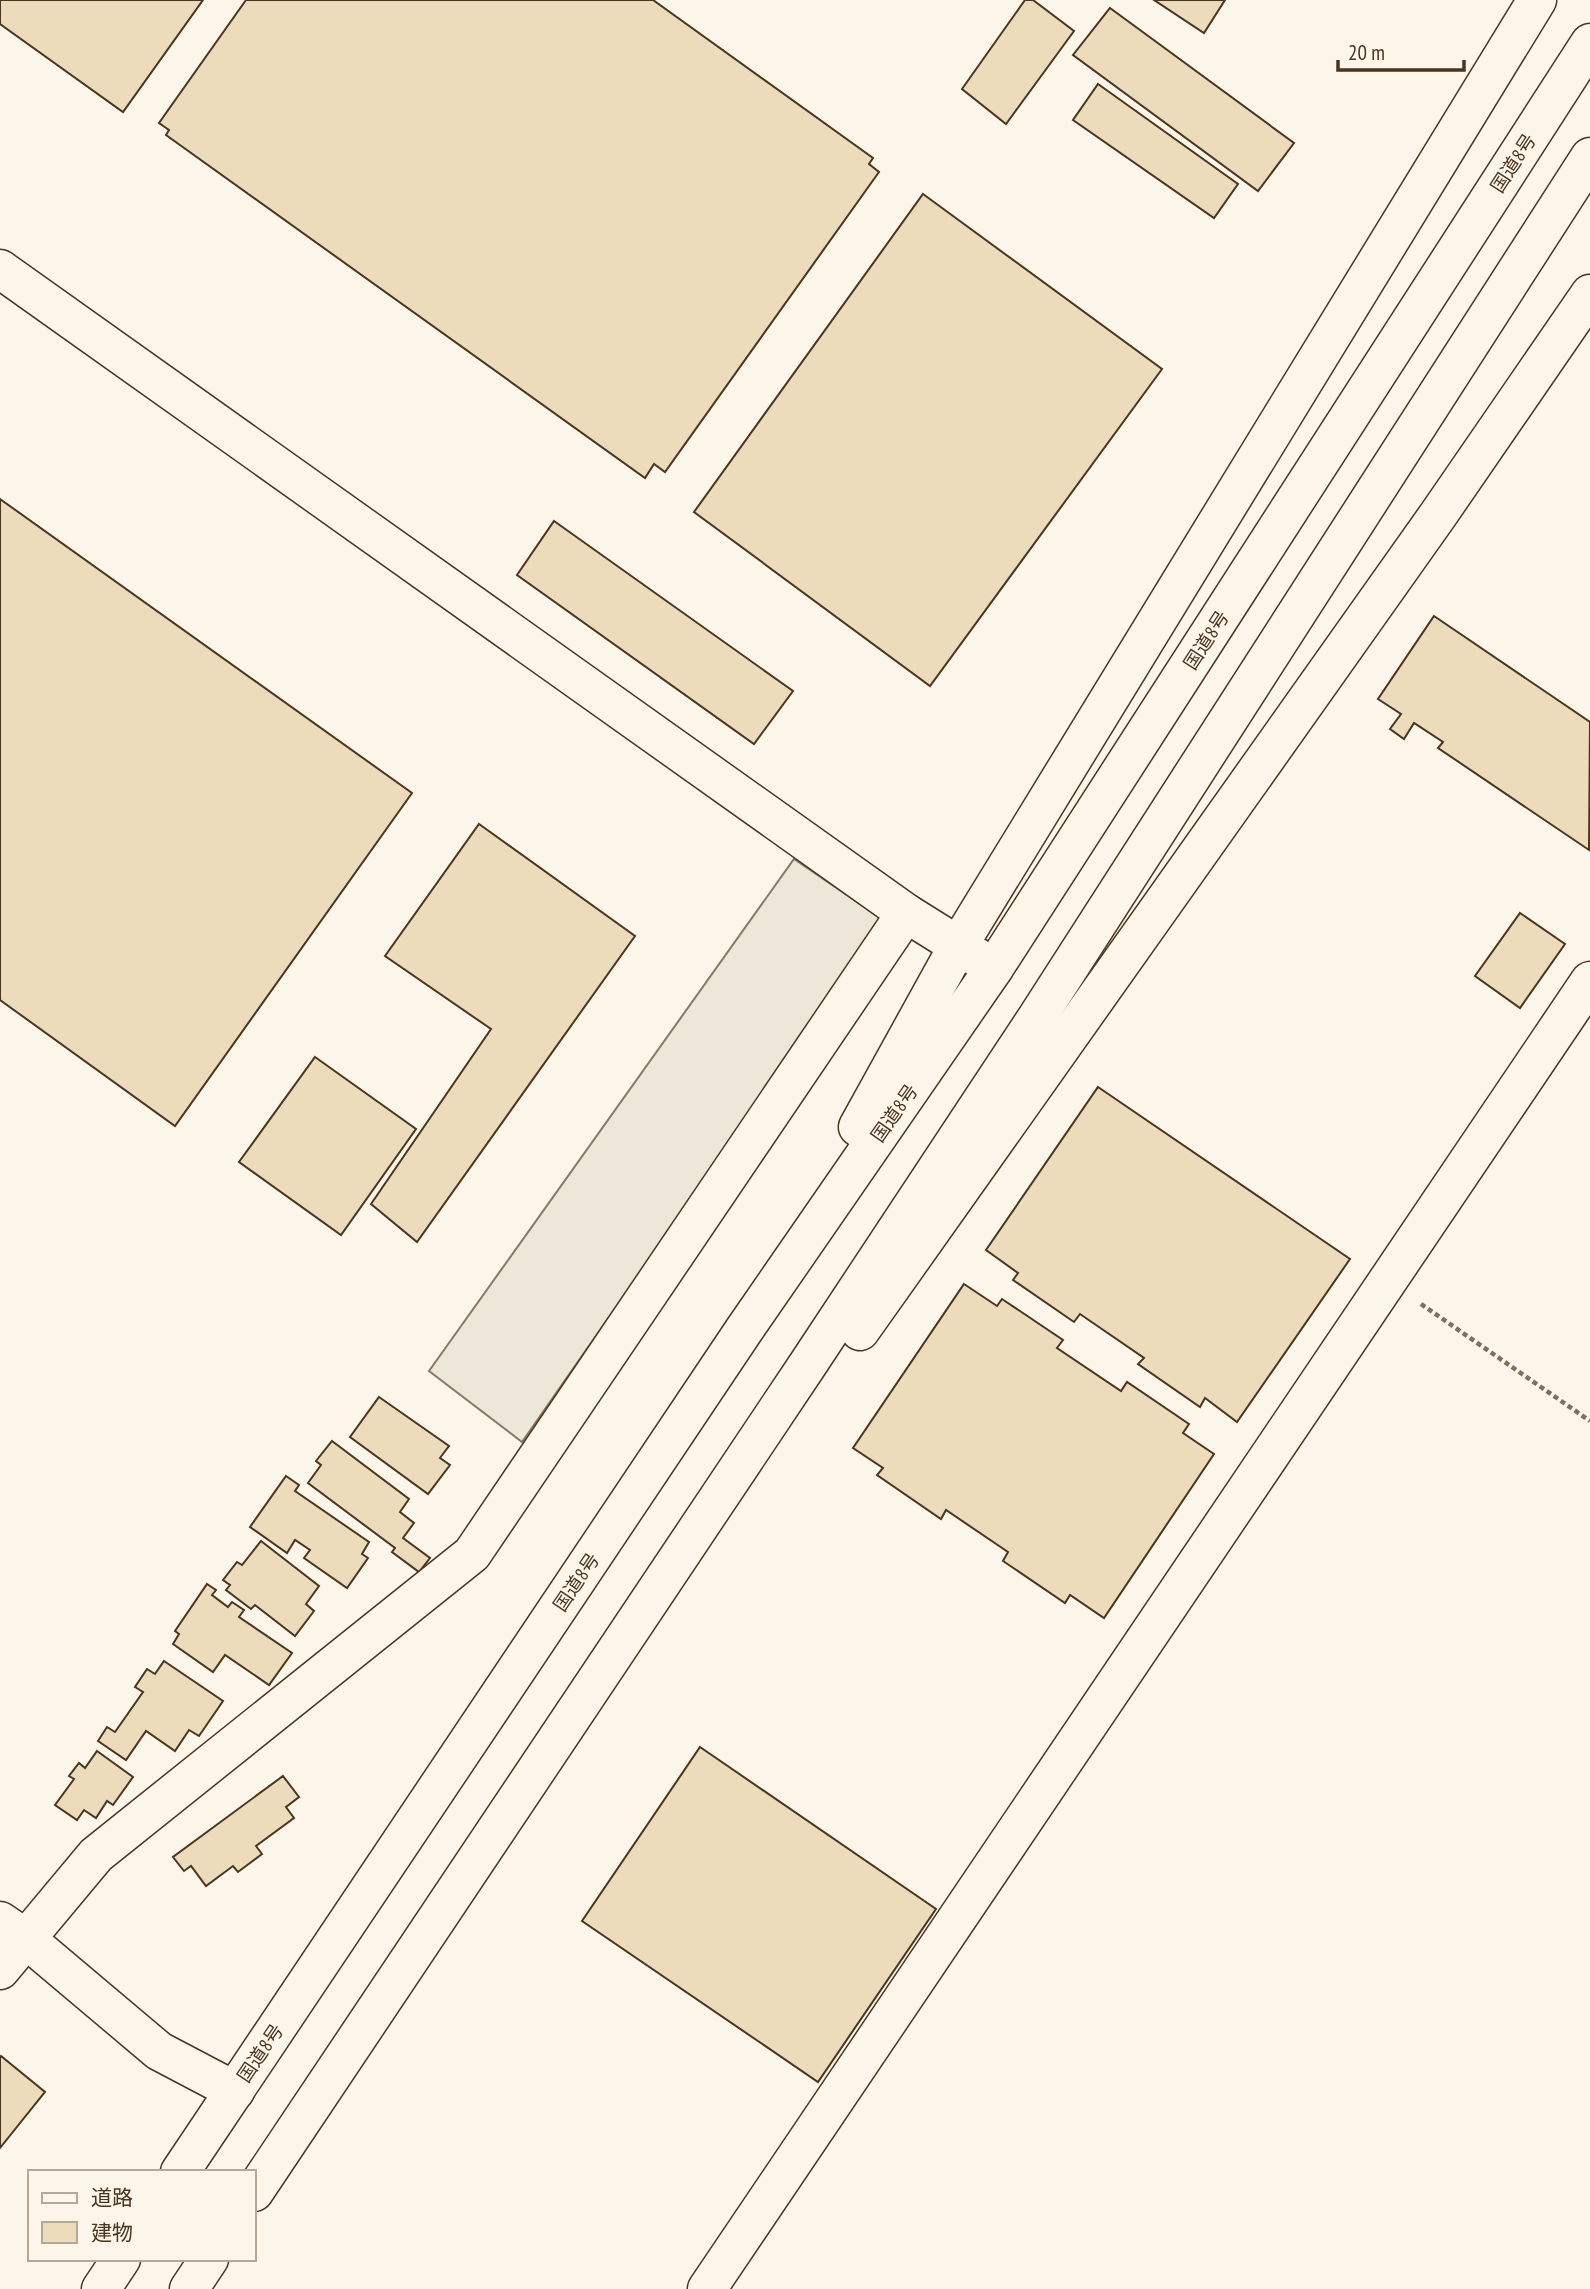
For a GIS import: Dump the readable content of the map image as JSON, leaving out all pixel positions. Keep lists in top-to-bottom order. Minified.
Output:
{"streets":{"main road":["国道8号"]},"legend":["道路","建物"],"scale_bar":"20 m"}
